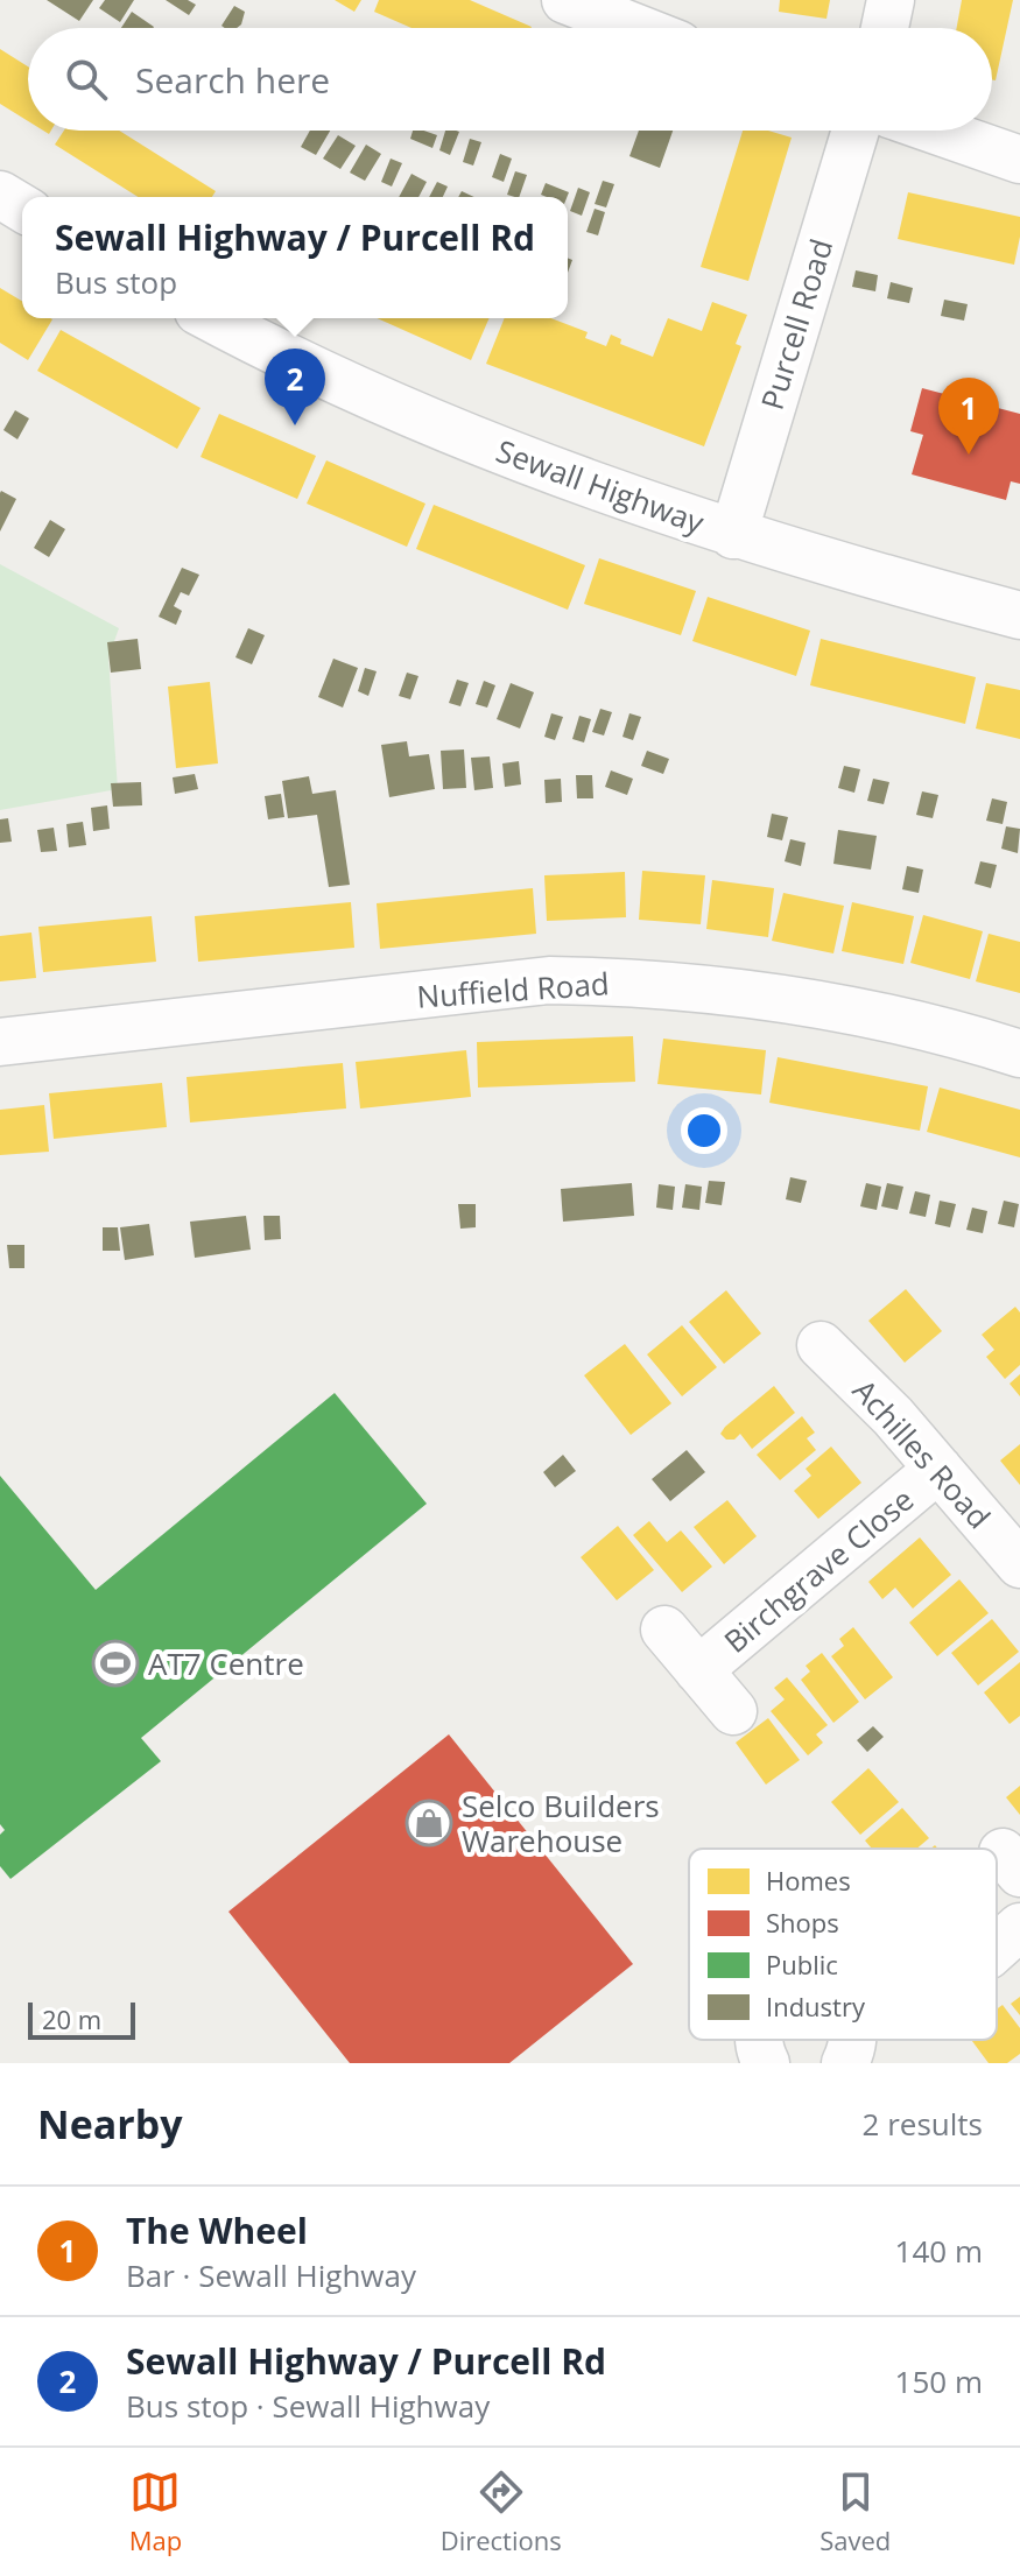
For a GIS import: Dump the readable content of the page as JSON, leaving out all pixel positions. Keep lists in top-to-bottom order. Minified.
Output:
{"streets":{"street":["Purcell Road","Sewall Highway","Nuffield Road","Achilles Road","Birchgrave Close"]},"crossings":[["Purcell Road","Sewall Highway"],["Achilles Road","Birchgrave Close"]],"places":{"sports":["AT7 Centre"],"shop":["Selco Builders Warehouse"]},"legend":["Homes","Shops","Public","Industry"],"scale_bar":"20 m","page":{"search":"Search here","popup":["Sewall Highway / Purcell Rd","Bus stop"],"pins":["2","1"],"scale":"20 m","heading":["Nearby","2 results"],"list":[{"mark":"1","name":"The Wheel","note":"Bar · Sewall Highway","value":"140 m"},{"mark":"2","name":"Sewall Highway / Purcell Rd","note":"Bus stop · Sewall Highway","value":"150 m"}],"nav":["Map","Directions","Saved"]}}
